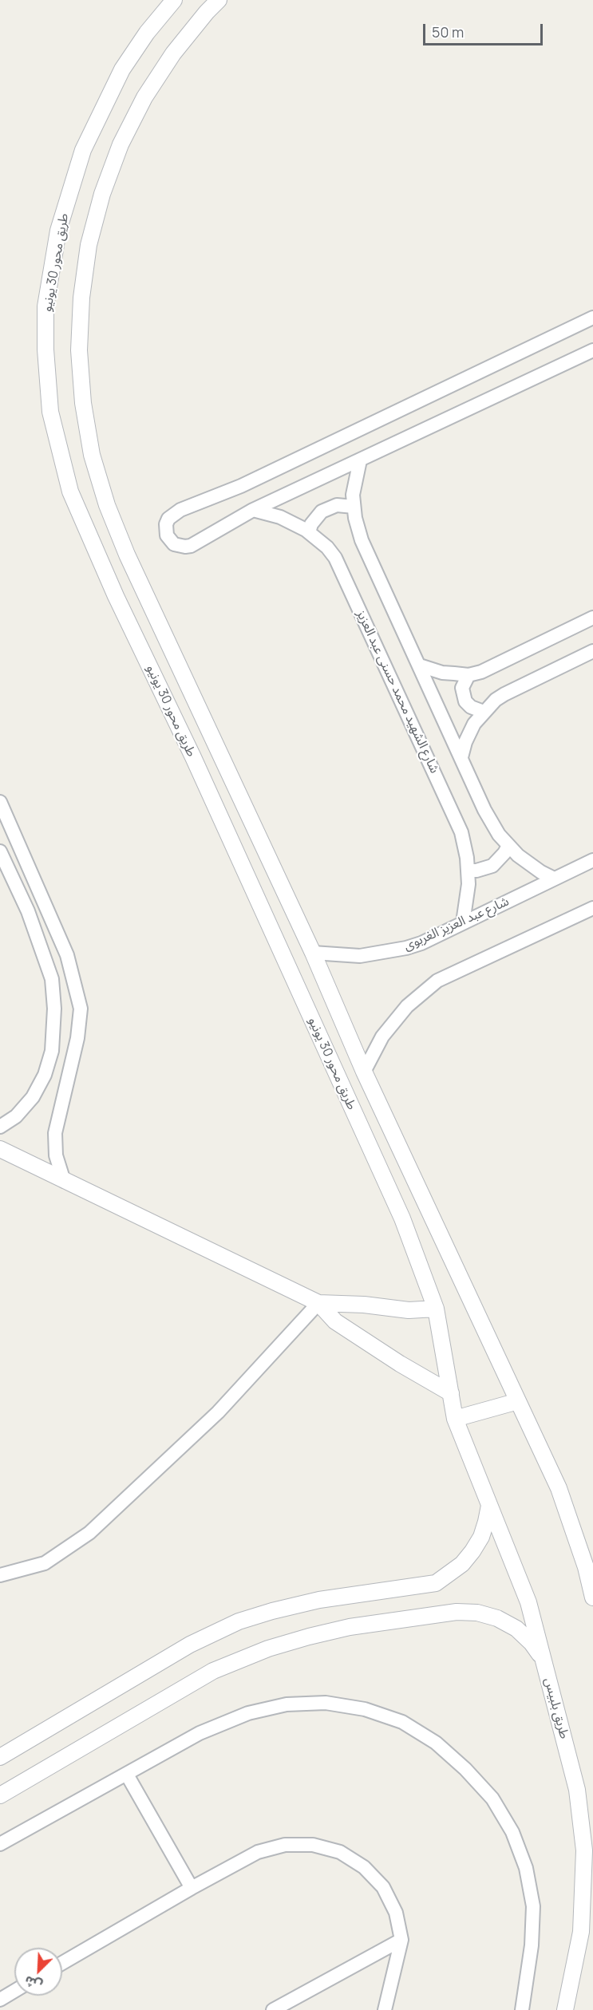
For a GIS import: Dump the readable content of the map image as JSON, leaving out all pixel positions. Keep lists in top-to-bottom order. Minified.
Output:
{"streets":{"street":["طريق محور 30 يونيو","شارع الشهيد محمد حسنى عبد العزيز","شارع عبد العزيز الغربوى","طريق بلبيس"]},"crossings":[["طريق محور 30 يونيو","شارع عبد العزيز الغربوى"],["طريق محور 30 يونيو","طريق بلبيس"],["شارع الشهيد محمد حسنى عبد العزيز","شارع عبد العزيز الغربوى"]],"scale_bar":"50 m","north":"bottom left"}
